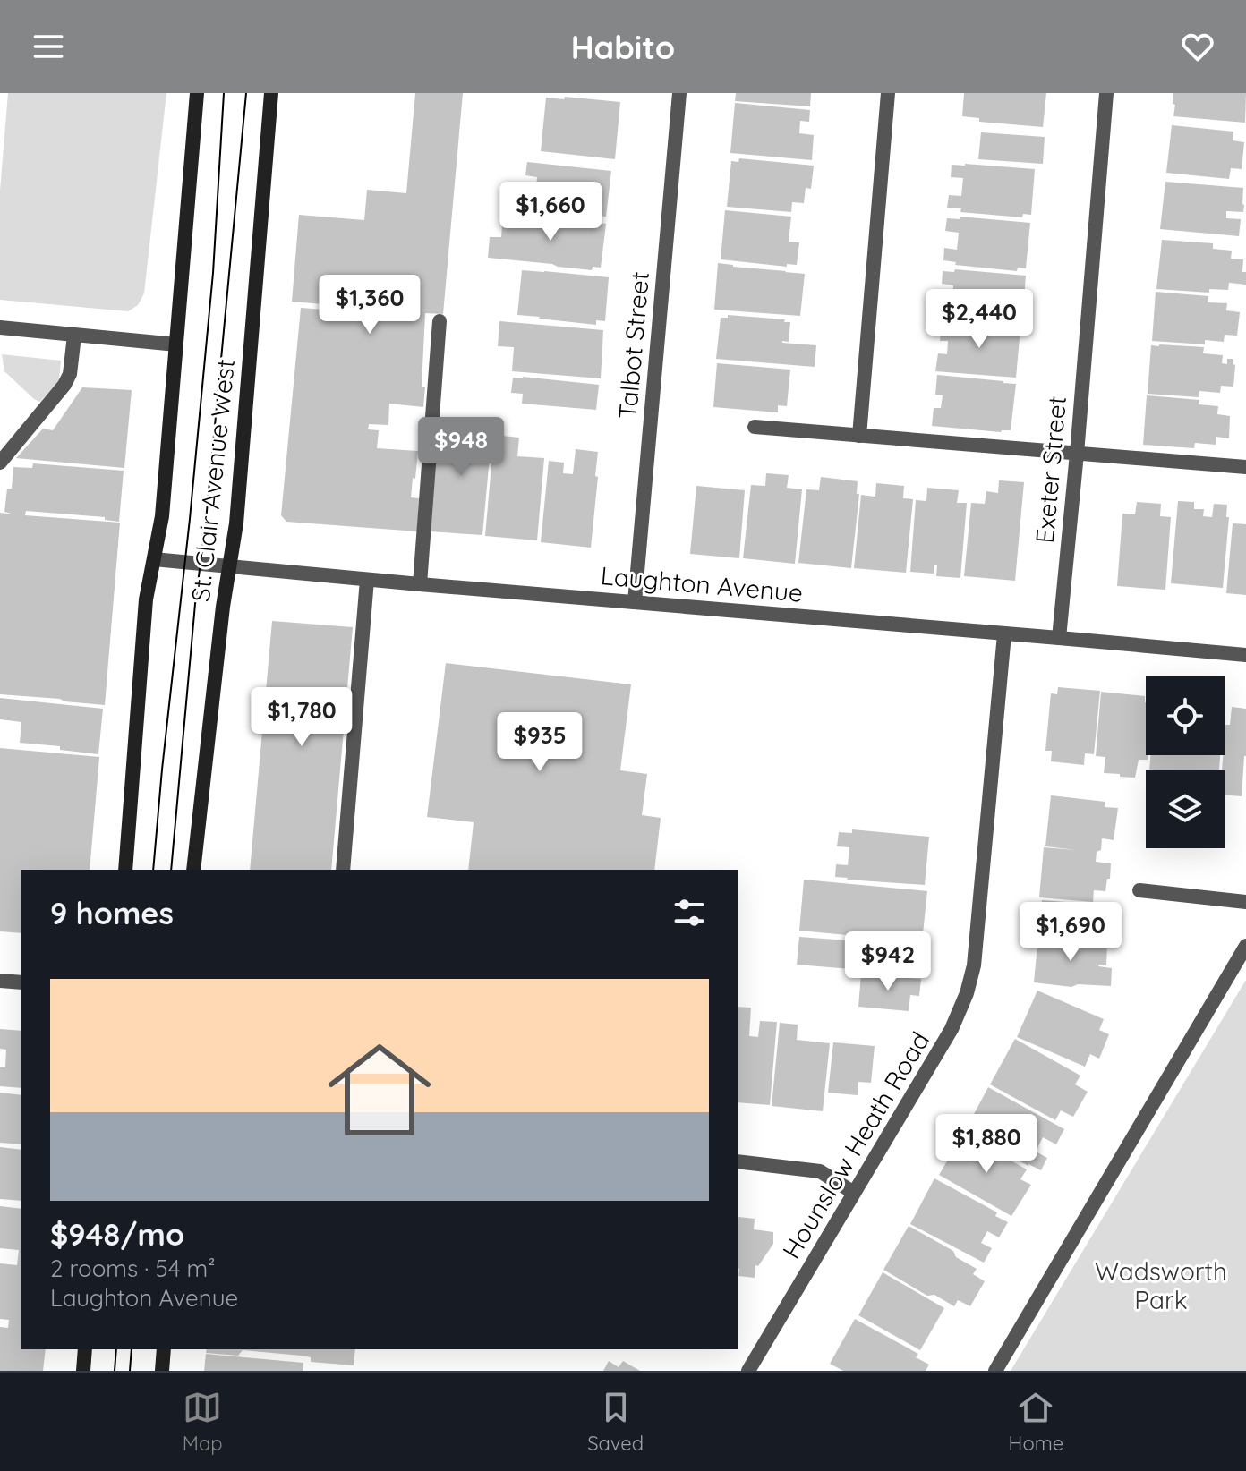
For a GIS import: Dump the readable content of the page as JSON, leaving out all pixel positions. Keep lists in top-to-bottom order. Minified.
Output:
{"streets":{"main road":["St. Clair Avenue West"],"street":["Talbot Street","Exeter Street","Laughton Avenue","Hounslow Heath Road"]},"crossings":[["Talbot Street","Laughton Avenue"],["Exeter Street","Laughton Avenue"],["St. Clair Avenue West","Laughton Avenue"],["Laughton Avenue","Hounslow Heath Road"]],"parks":["Wadsworth Park"],"page":{"header":"Habito","price":["$1,660","$1,360","$2,440","$948","$1,780","$935","$1,690","$942","$1,880"],"heading":"9 homes","list":[{"name":"$948/mo","note":"2 rooms · 54 m² · Laughton Avenue"}],"tabs":["Map","Saved","Home"]}}
